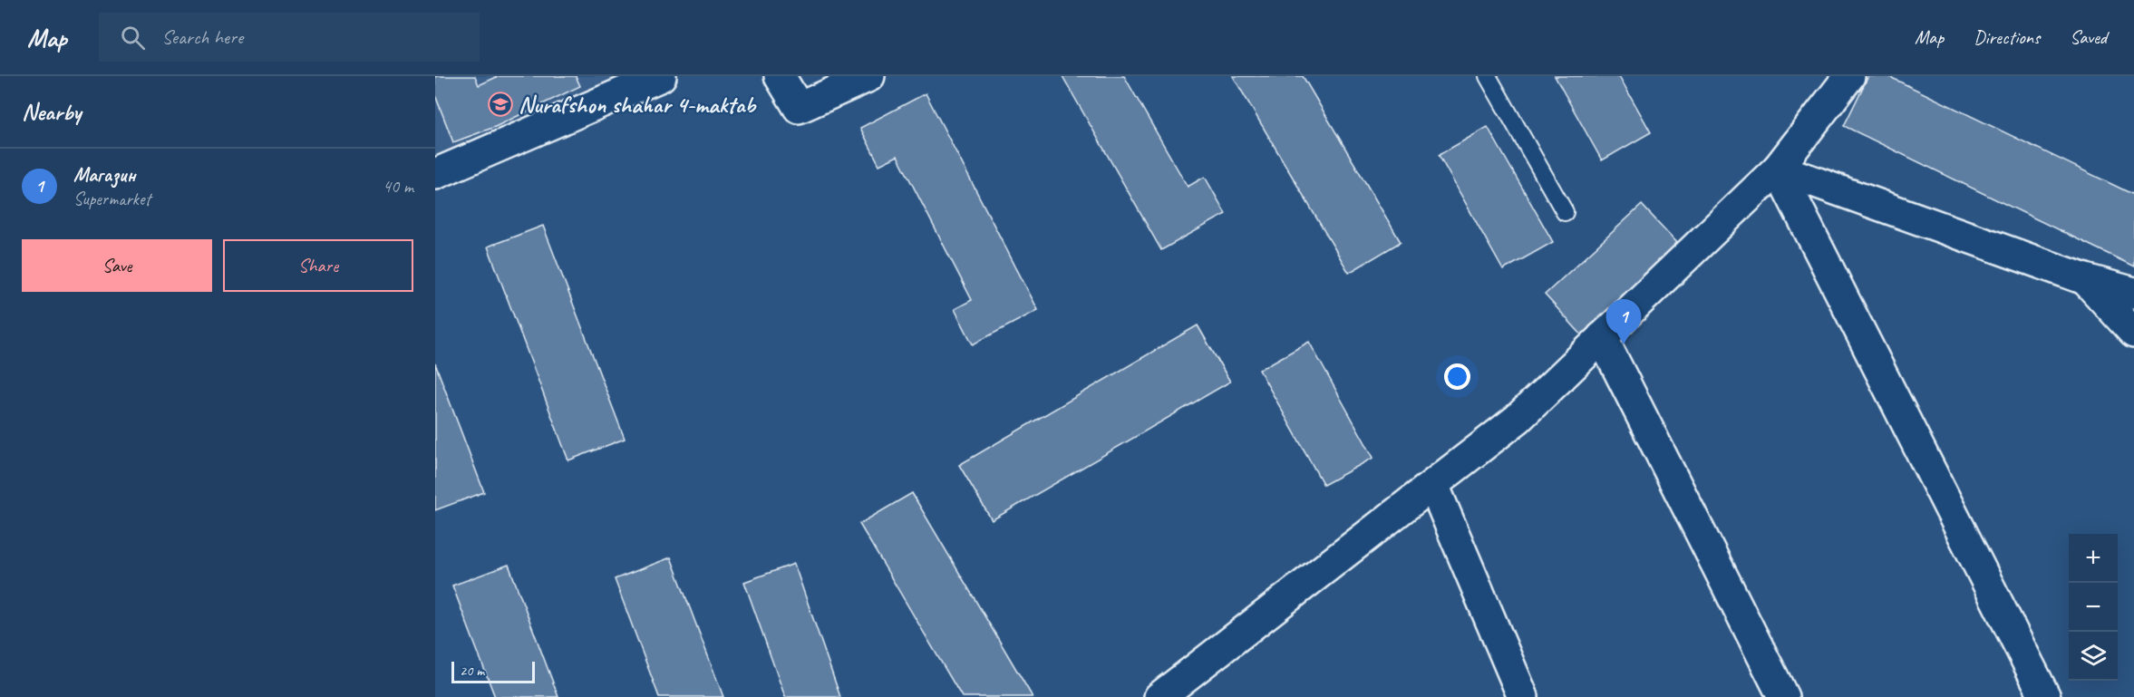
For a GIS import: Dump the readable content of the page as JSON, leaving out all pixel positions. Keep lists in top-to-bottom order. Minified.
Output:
{"places":{"school or university":["Nurafshon shahar 4-maktab"]},"scale_bar":"20 m","page":{"header":"Map","search":"Search here","nav":["Map","Directions","Saved"],"heading":"Nearby","list":[{"mark":"1","name":"Магазин","note":"Supermarket","value":"40 m"}],"buttons":["Save","Share"],"pins":"1","map_buttons":["+","−"],"scale":"20 m"}}
